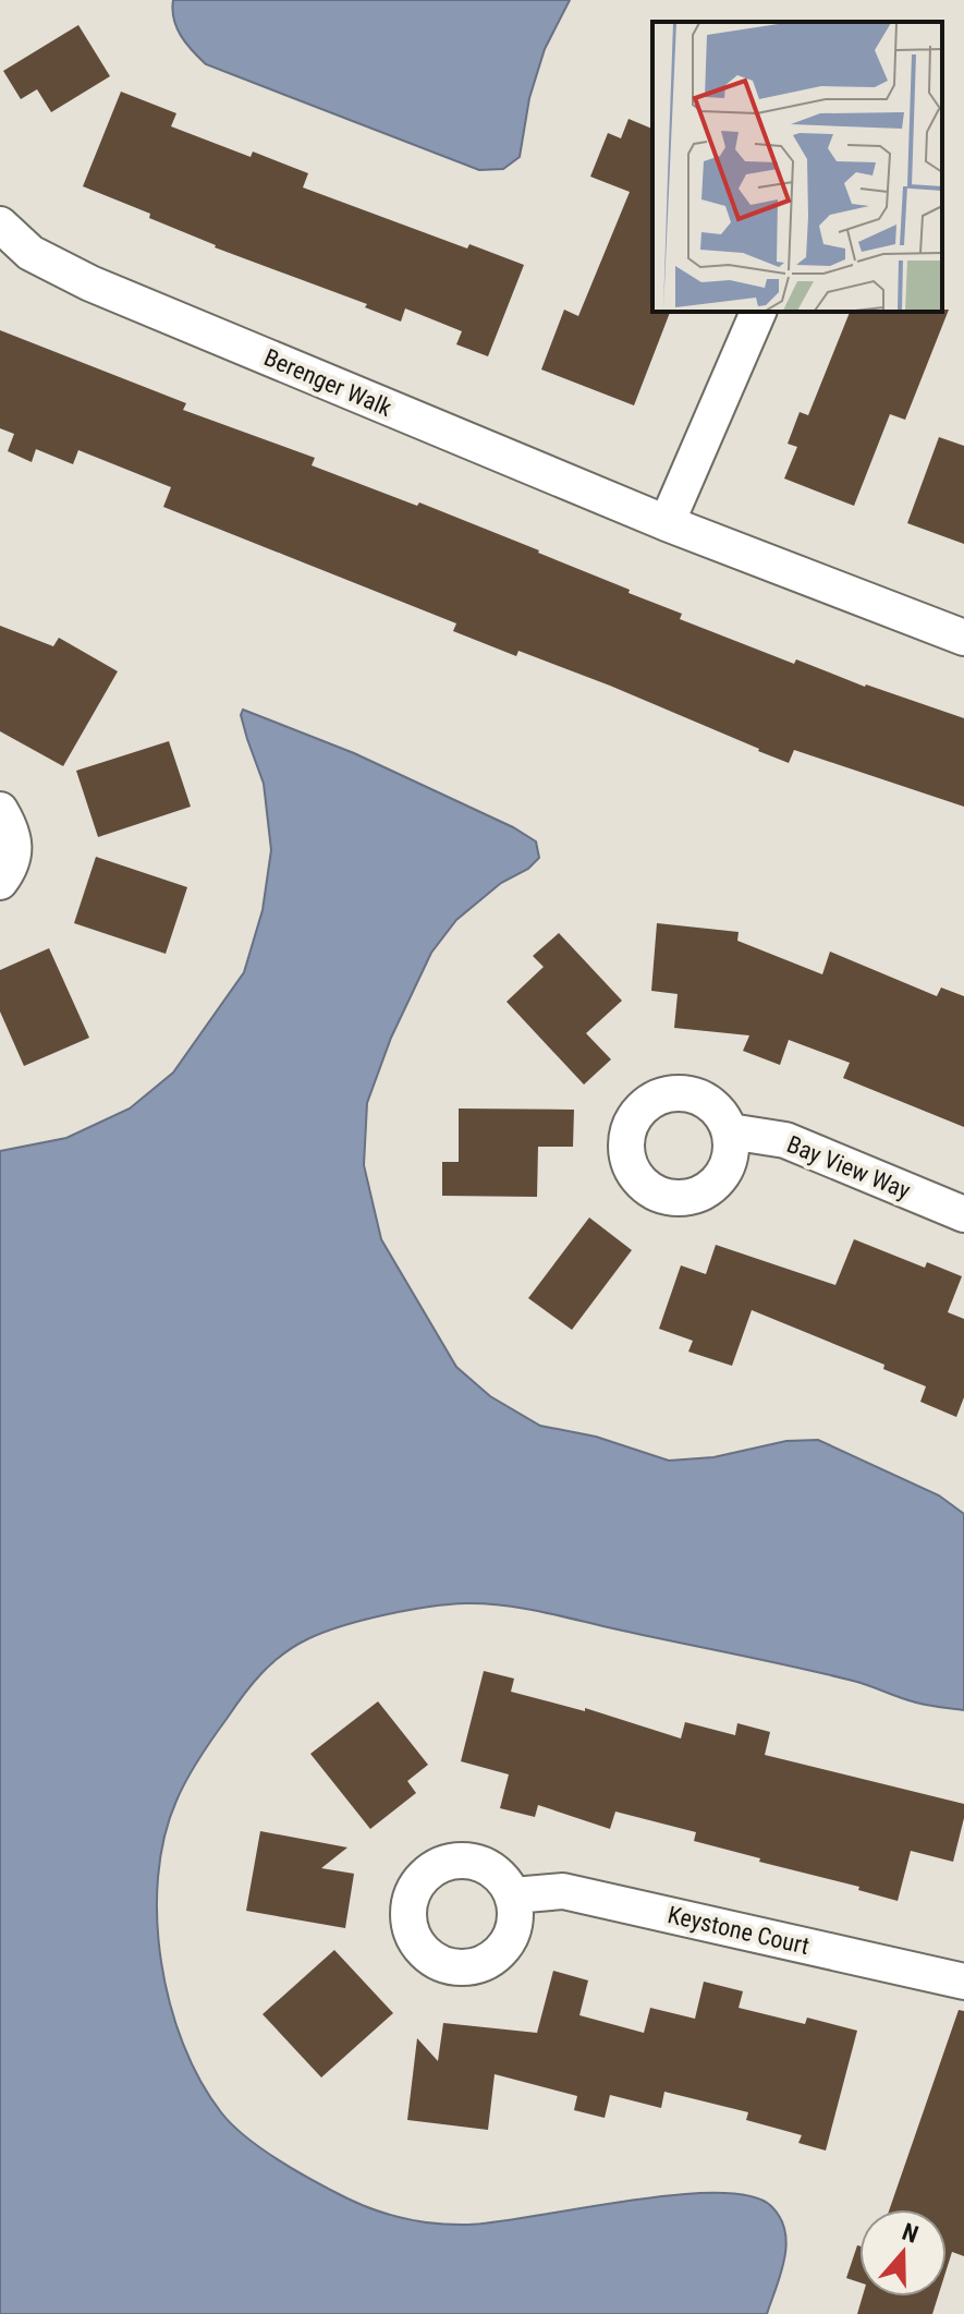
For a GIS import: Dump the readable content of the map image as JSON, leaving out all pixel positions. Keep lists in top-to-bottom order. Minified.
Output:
{"streets":{"street":["Berenger Walk","Bay View Way","Keystone Court"]},"north":"top"}
